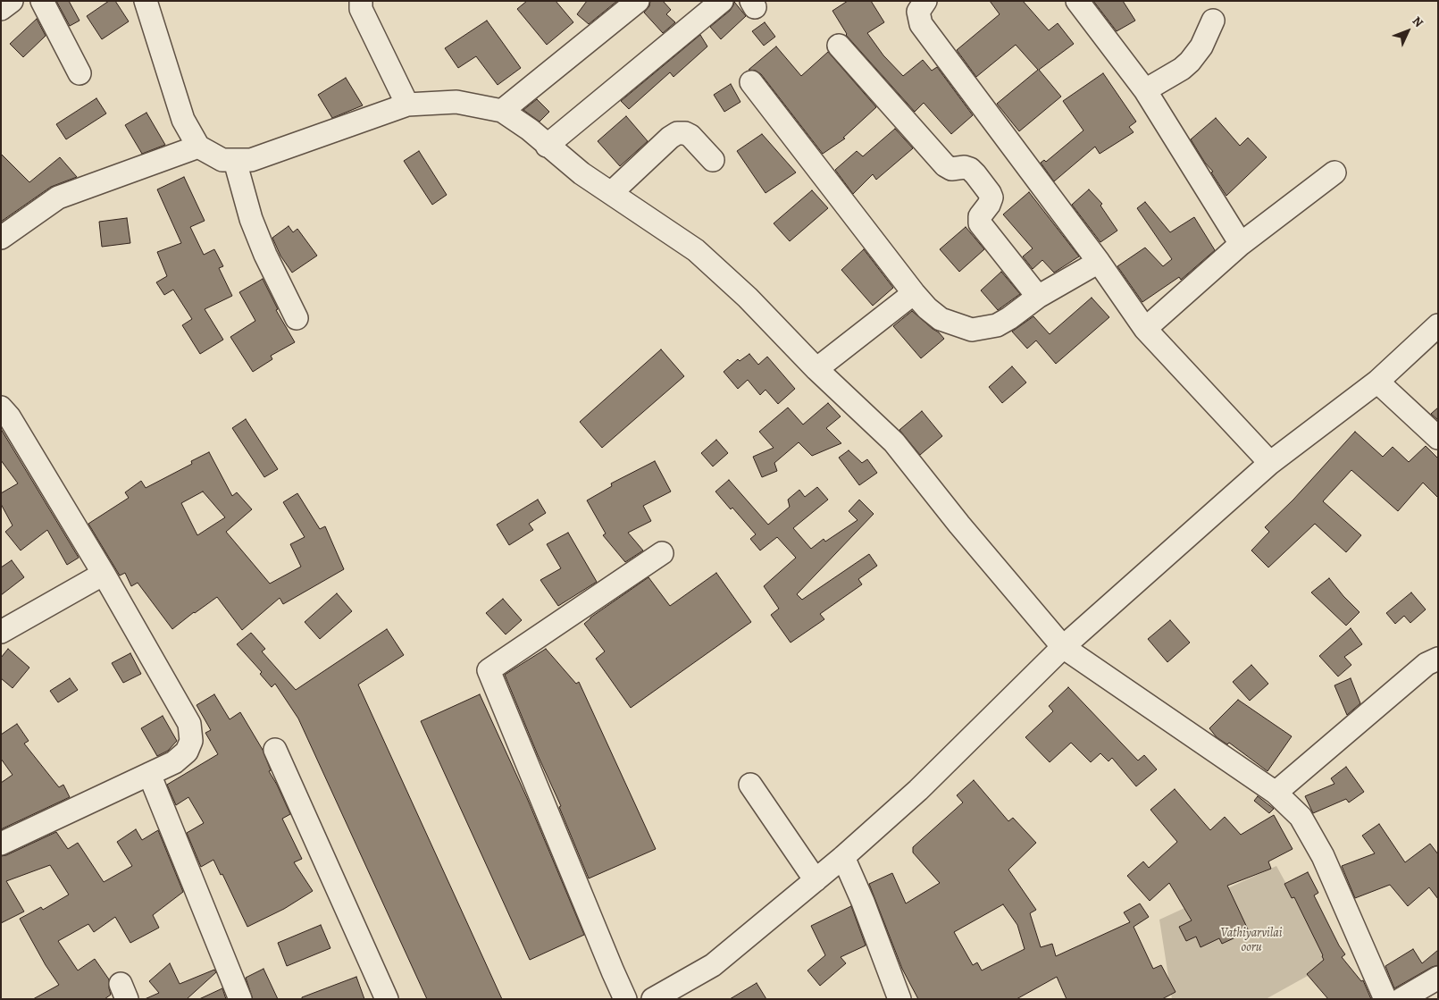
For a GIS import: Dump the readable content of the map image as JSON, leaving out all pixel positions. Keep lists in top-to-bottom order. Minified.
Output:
{"parks":["Vathiyarvilai ooru"],"north":"top right"}
